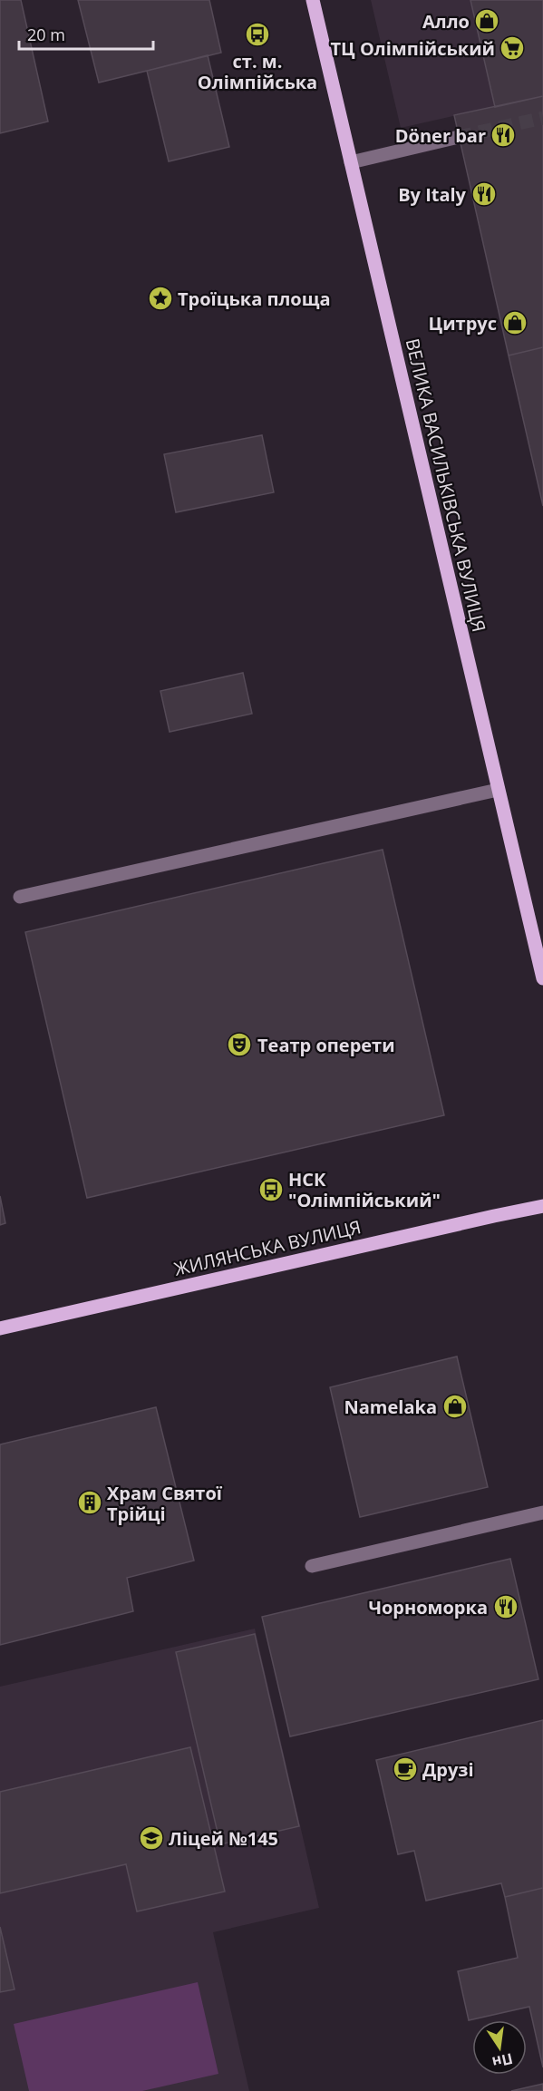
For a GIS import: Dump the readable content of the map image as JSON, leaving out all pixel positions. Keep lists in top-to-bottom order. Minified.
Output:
{"streets":{"main road":["ВЕЛИКА ВАСИЛЬКІВСЬКА ВУЛИЦЯ","ЖИЛЯНСЬКА ВУЛИЦЯ"]},"places":{"shop":["Алло","Цитрус","Namelaka"],"bus stop":["ст. м. Олімпійська","НСК \"Олімпійський\""],"supermarket":["ТЦ Олімпійський"],"restaurant":["Döner bar","By Italy","Чорноморка"],"place":["Троїцька площа"],"theatre":["Театр оперети"],"building":["Храм Святої Трійці"],"cafe":["Друзі"],"school or university":["Ліцей №145"]},"scale_bar":"20 m","north":"bottom"}
